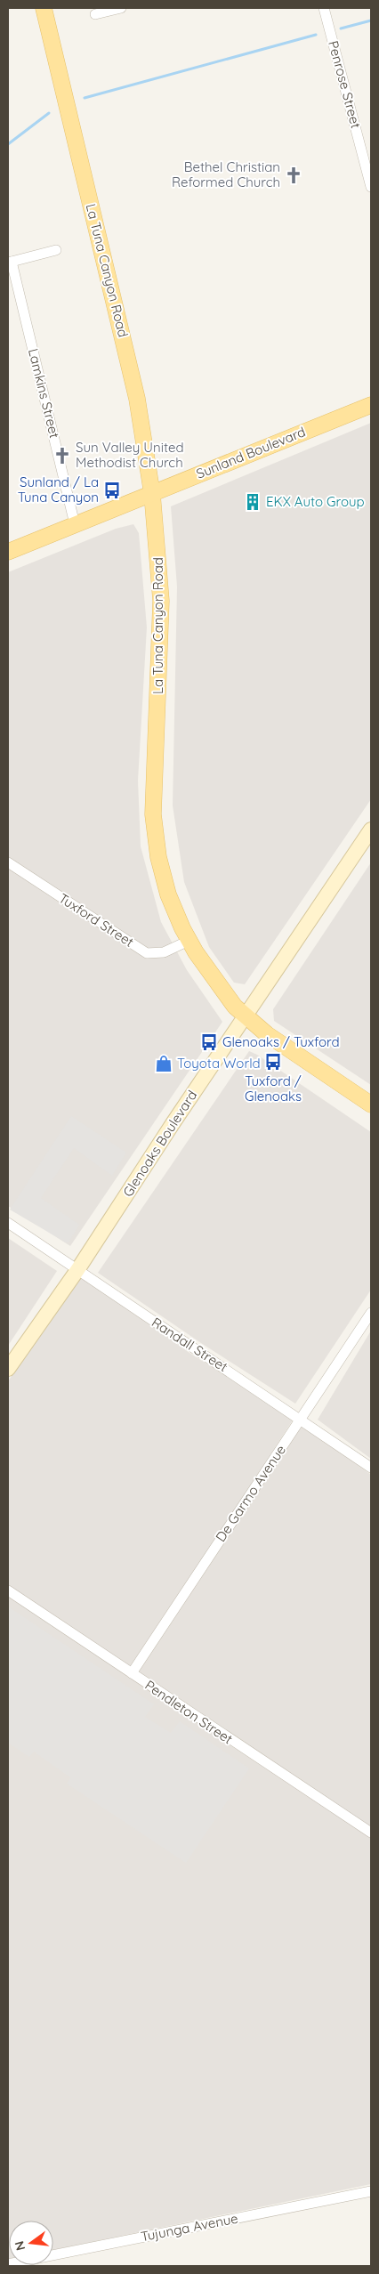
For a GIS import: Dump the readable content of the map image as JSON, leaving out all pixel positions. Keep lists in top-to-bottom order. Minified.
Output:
{"streets":{"main road":["La Tuna Canyon Road","Sunland Boulevard","Glenoaks Boulevard"],"street":["Penrose Street","Lamkins Street","Tuxford Street","Randall Street","De Garmo Avenue","Pendleton Street","Tujunga Avenue"]},"crossings":[["La Tuna Canyon Road","Sunland Boulevard"],["La Tuna Canyon Road","Tuxford Street"],["La Tuna Canyon Road","Glenoaks Boulevard"],["Lamkins Street","Sunland Boulevard"],["Glenoaks Boulevard","Randall Street"],["Randall Street","De Garmo Avenue"],["De Garmo Avenue","Pendleton Street"]],"places":{"church":["Bethel Christian Reformed Church","Sun Valley United Methodist Church"],"bus stop":["Sunland / La Tuna Canyon","Glenoaks / Tuxford","Tuxford / Glenoaks"],"building":["EKX Auto Group"],"shop":["Toyota World"]},"north":"left"}
